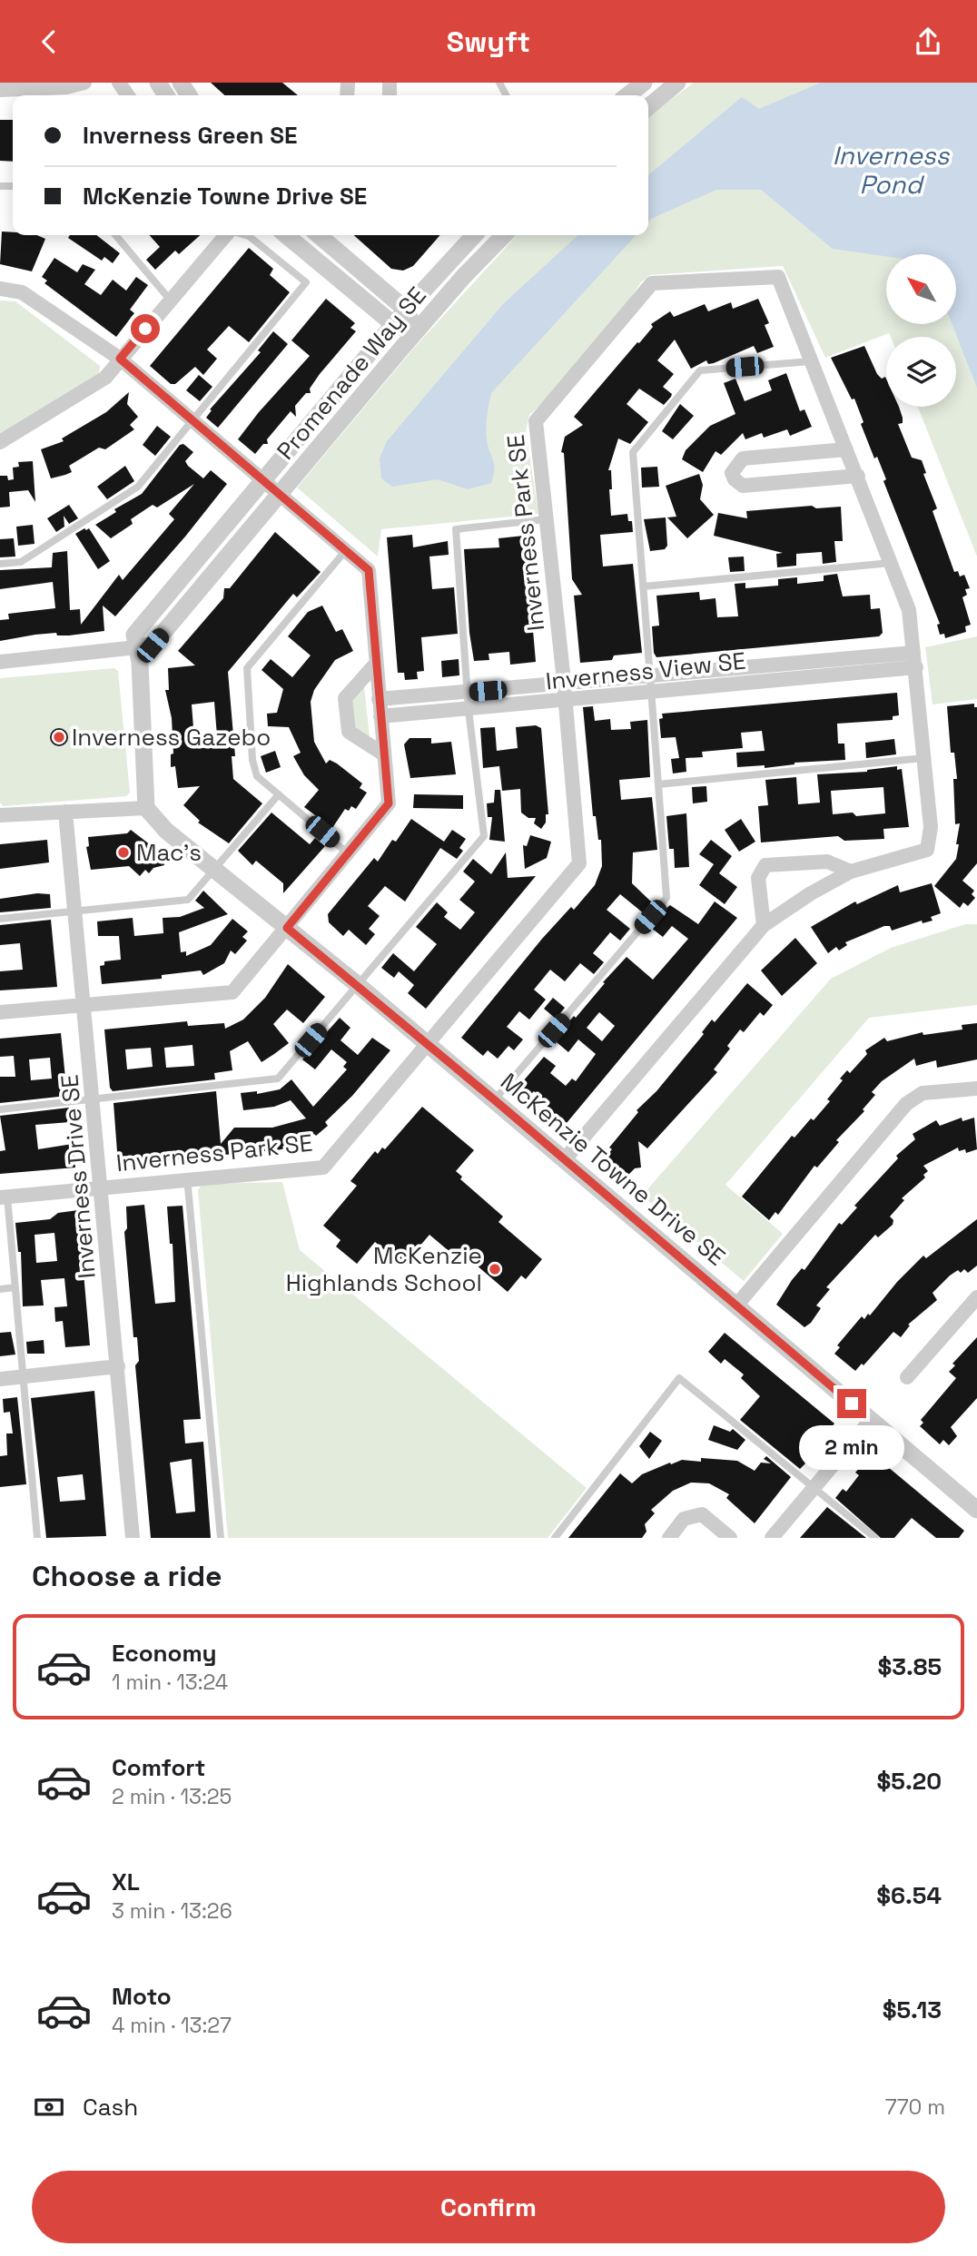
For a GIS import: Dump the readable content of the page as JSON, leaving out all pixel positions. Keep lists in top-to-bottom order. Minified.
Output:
{"streets":{"street":["Promenade Way SE","Inverness Park SE","Inverness View SE","McKenzie Towne Drive SE","Inverness Drive SE"]},"crossings":[["Inverness Park SE","Inverness View SE"],["Inverness Park SE","McKenzie Towne Drive SE"],["Inverness Park SE","Inverness Drive SE"]],"water":["Inverness Pond"],"places":["Inverness Gazebo","Mac's","McKenzie Highlands School"],"north":"top left","page":{"header":"Swyft","banner":["Inverness Green SE","McKenzie Towne Drive SE"],"bubble":"2 min","heading":"Choose a ride","list":[{"name":"Economy","note":"1 min · 13:24","value":"$3.85"},{"name":"Comfort","note":"2 min · 13:25","value":"$5.20"},{"name":"XL","note":"3 min · 13:26","value":"$6.54"},{"name":"Moto","note":"4 min · 13:27","value":"$5.13"}],"pay":["Cash","770 m"],"buttons":"Confirm"}}
